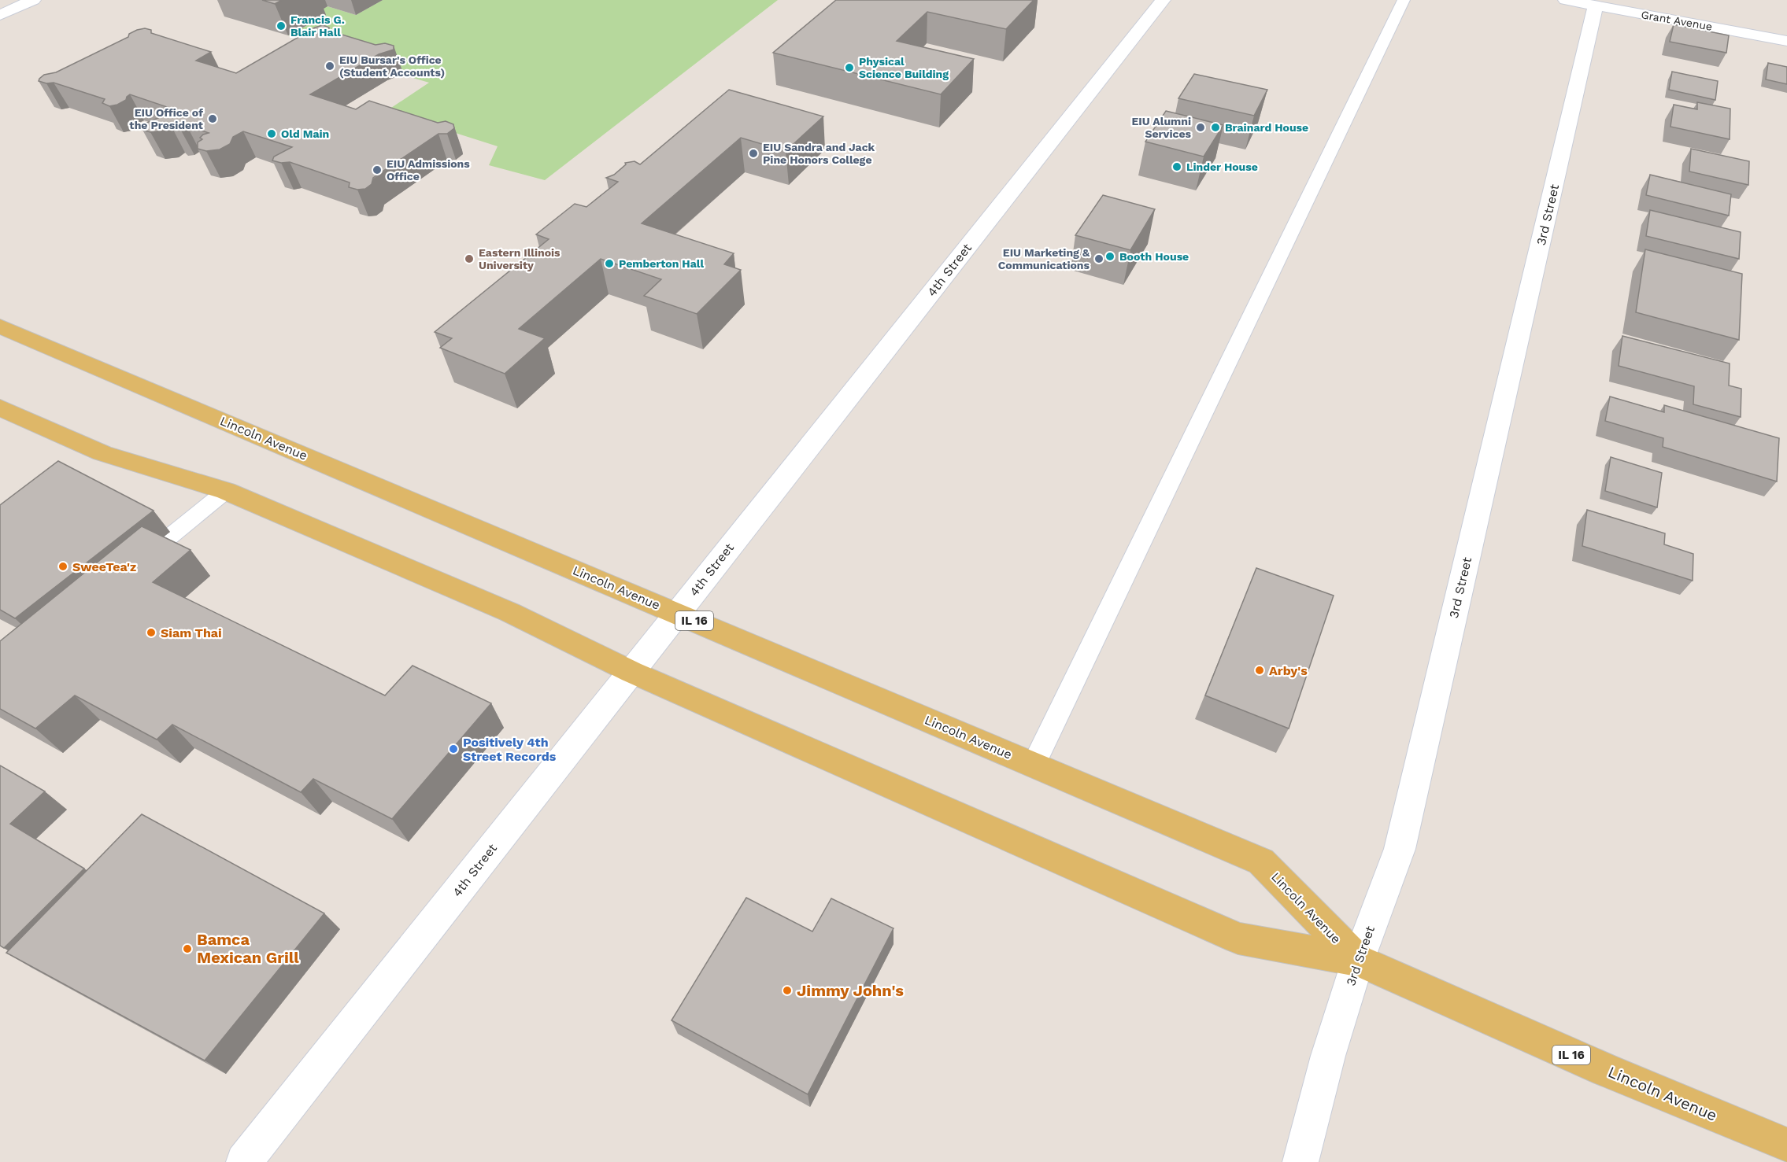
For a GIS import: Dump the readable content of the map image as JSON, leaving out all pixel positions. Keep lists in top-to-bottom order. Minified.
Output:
{"streets":{"main road":["Lincoln Avenue","IL 16"],"street":["Grant Avenue","3rd Street","4th Street"]},"crossings":[["Grant Avenue","3rd Street"],["3rd Street","Lincoln Avenue"],["4th Street","Lincoln Avenue"]],"places":["Francis G. Blair Hall","EIU Bursar's Office (Student Accounts)","Physical Science Building","EIU Office of the President","EIU Alumni Services","Brainard House","Old Main","EIU Sandra and Jack Pine Honors College","Linder House","EIU Admissions Office","Booth House","Eastern Illinois University","EIU Marketing & Communications","Pemberton Hall","SweeTea'z","Siam Thai","Arby's","Positively 4th Street Records","Bamca Mexican Grill","Jimmy John's"]}
